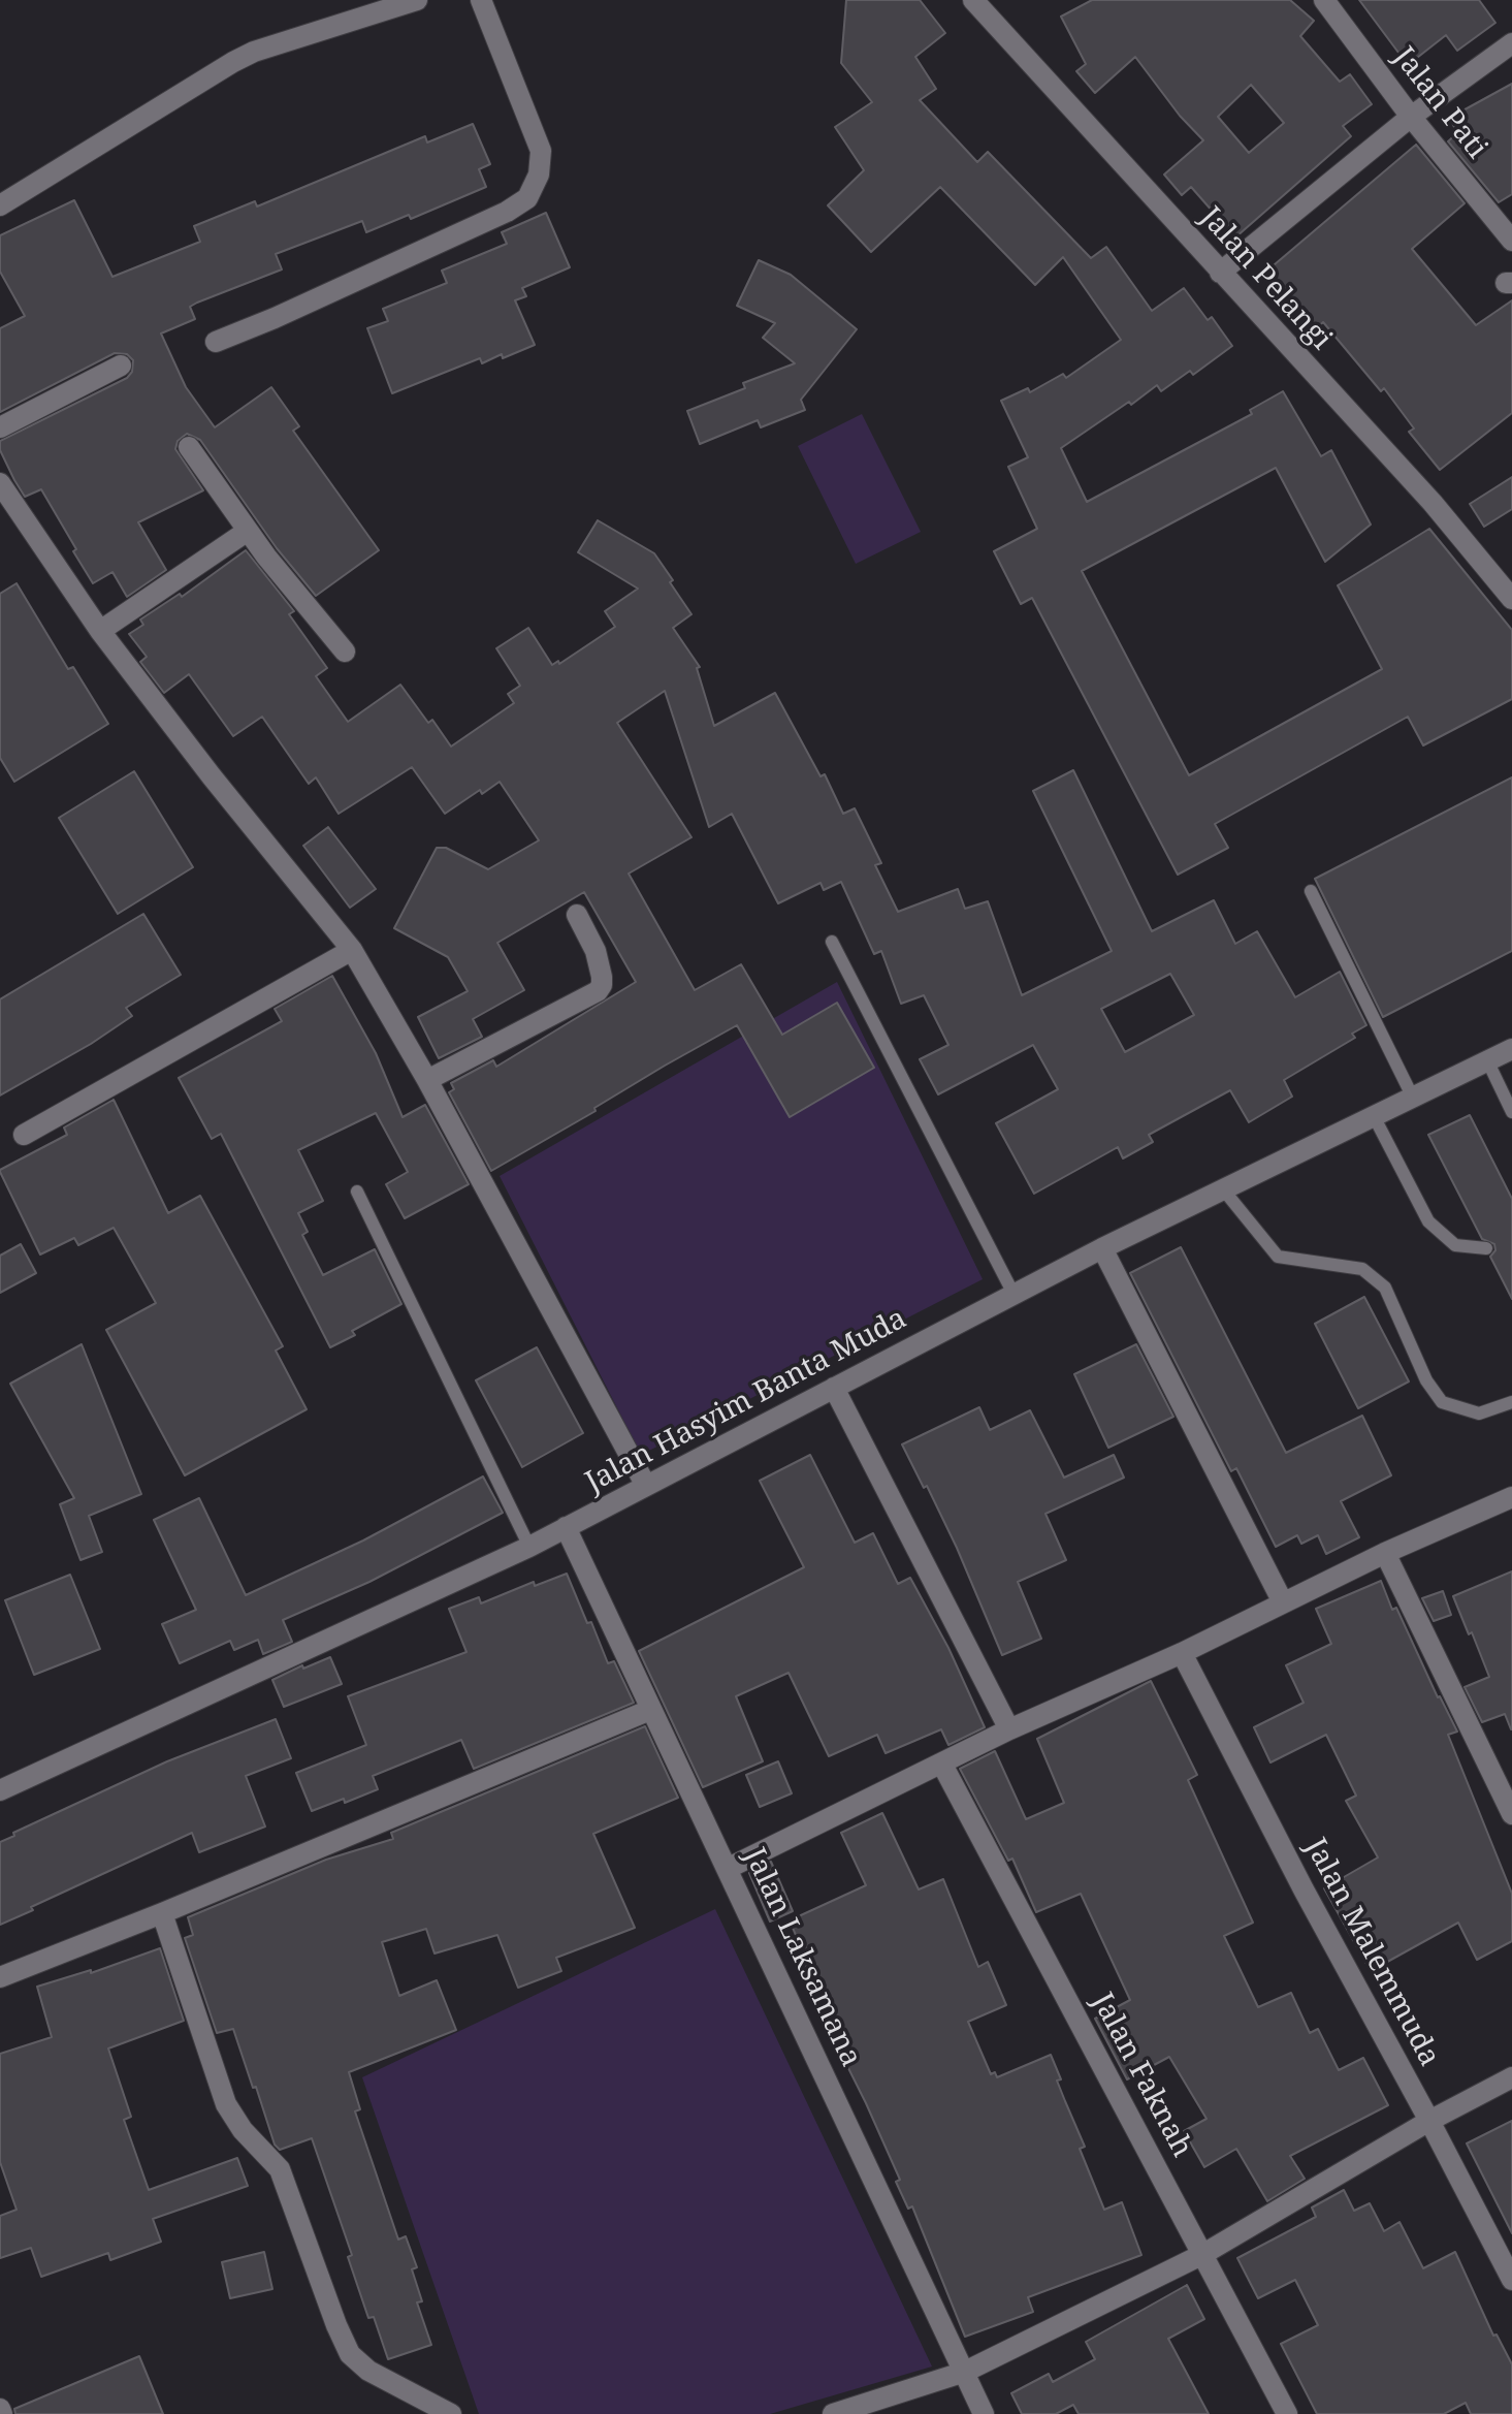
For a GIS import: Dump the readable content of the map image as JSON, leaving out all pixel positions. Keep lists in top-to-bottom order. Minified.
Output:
{"streets":{"street":["Jalan Pati","Jalan Pelangi","Jalan Hasyim Banta Muda","Jalan Malemmuda","Jalan Laksamana","Jalan Faknah"]},"crossings":[["Jalan Hasyim Banta Muda","Jalan Laksamana"]]}
